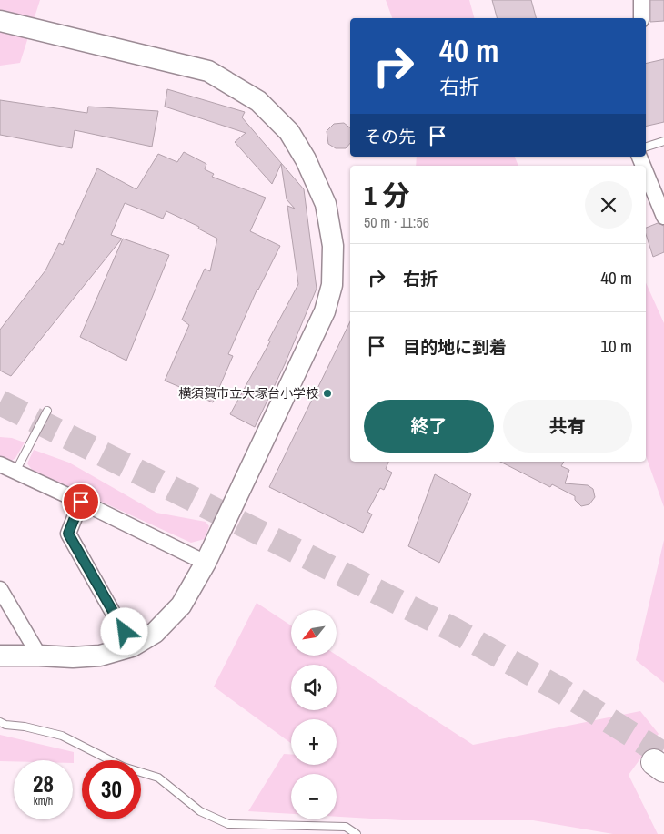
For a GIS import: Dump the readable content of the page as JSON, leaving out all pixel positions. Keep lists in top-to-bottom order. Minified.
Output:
{"places":["横須賀市立大塚台小学校"],"north":"bottom left","page":{"turn":["40 m","右折"],"then":"その先","heading":["1 分","50 m · 11:56"],"list":[{"name":"右折","value":"40 m"},{"name":"目的地に到着","value":"10 m"}],"buttons":["終了","共有"],"map_buttons":["+","−"],"speed":"28 km/h","limit":"30"}}
